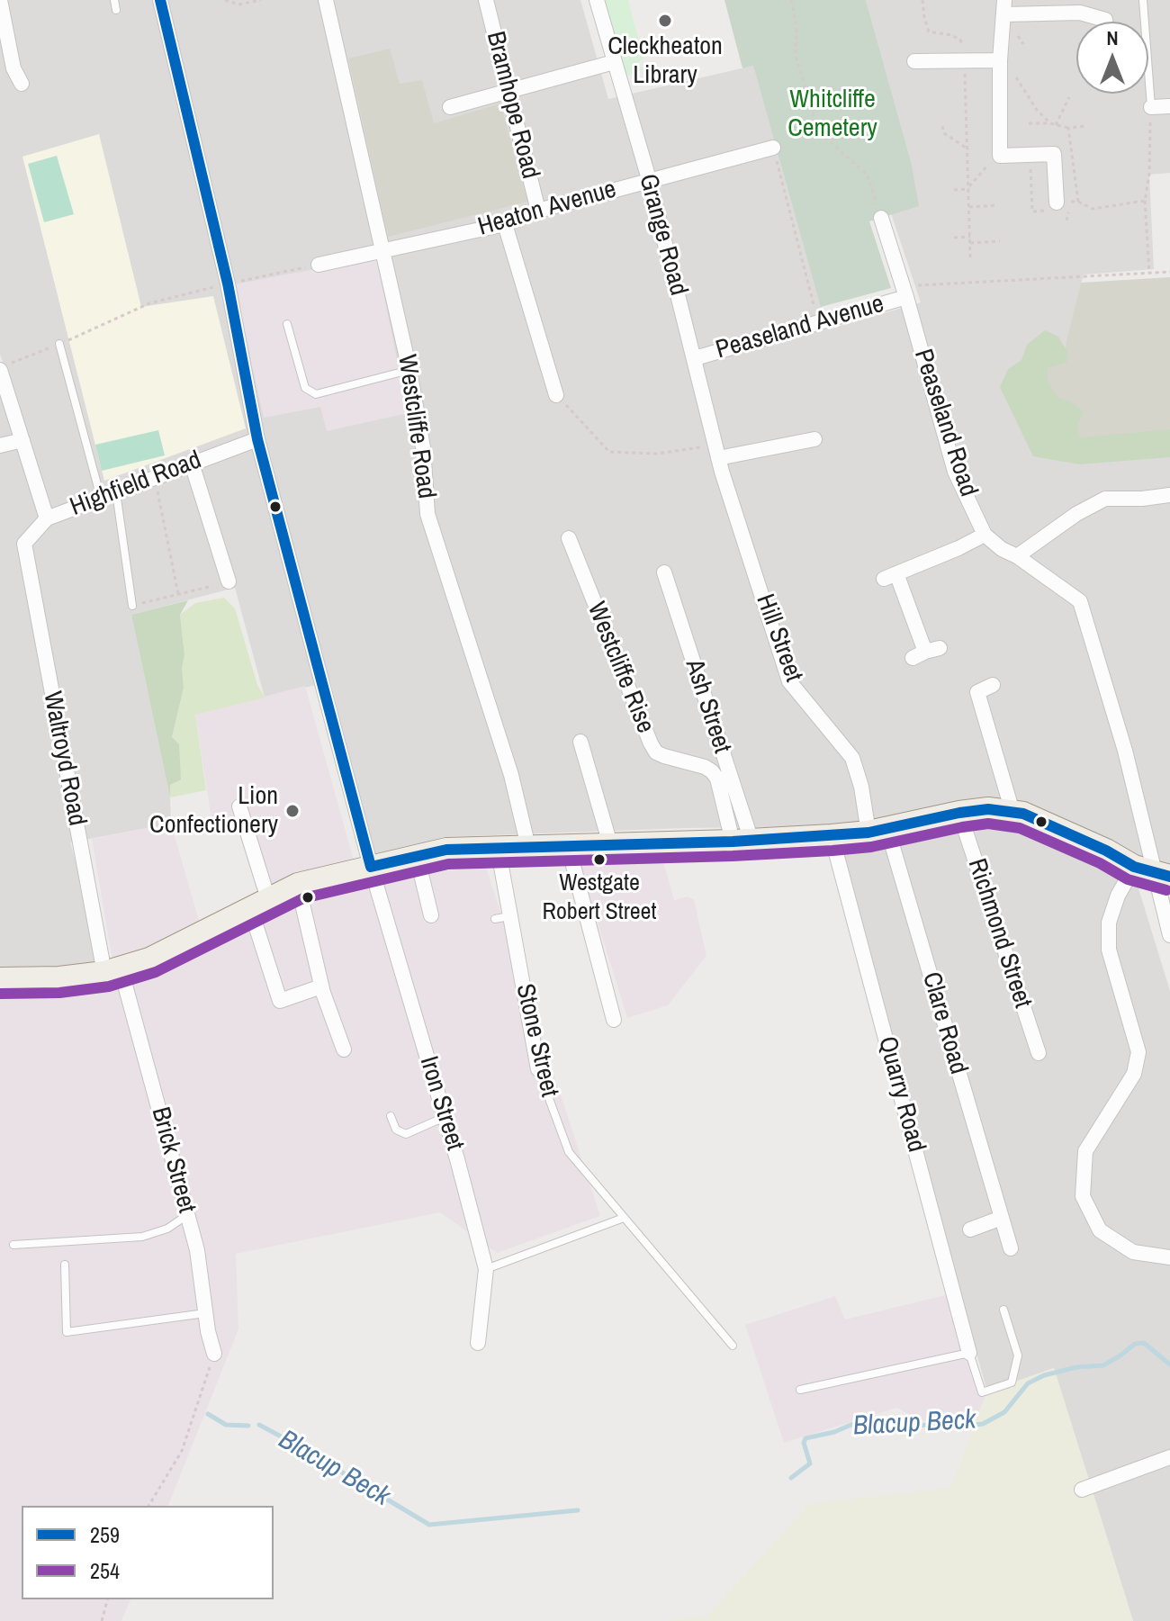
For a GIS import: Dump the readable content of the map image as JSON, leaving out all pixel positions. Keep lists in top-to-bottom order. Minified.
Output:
{"streets":{"street":["Bramhope Road","Heaton Avenue","Grange Road","Peaseland Avenue","Peaseland Road","Westcliffe Road","Highfield Road","Hill Street","Westcliffe Rise","Ash Street","Waltroyd Road","Richmond Street","Clare Road","Stone Street","Quarry Road","Iron Street","Brick Street"]},"crossings":[["Bramhope Road","Heaton Avenue"],["Heaton Avenue","Grange Road"],["Heaton Avenue","Westcliffe Road"],["Grange Road","Peaseland Avenue"],["Grange Road","Hill Street"],["Peaseland Avenue","Peaseland Road"],["Highfield Road","Waltroyd Road"],["Highfield Road","Iron Street"],["Hill Street","Clare Road"],["Westcliffe Rise","Ash Street"],["Waltroyd Road","Brick Street"]],"water":["Blacup Beck"],"parks":["Whitcliffe Cemetery"],"places":["Cleckheaton Library","Lion Confectionery","Westgate Robert Street"],"lines":["transit line 259","transit line 254"],"legend":["259","254"],"north":"top"}
